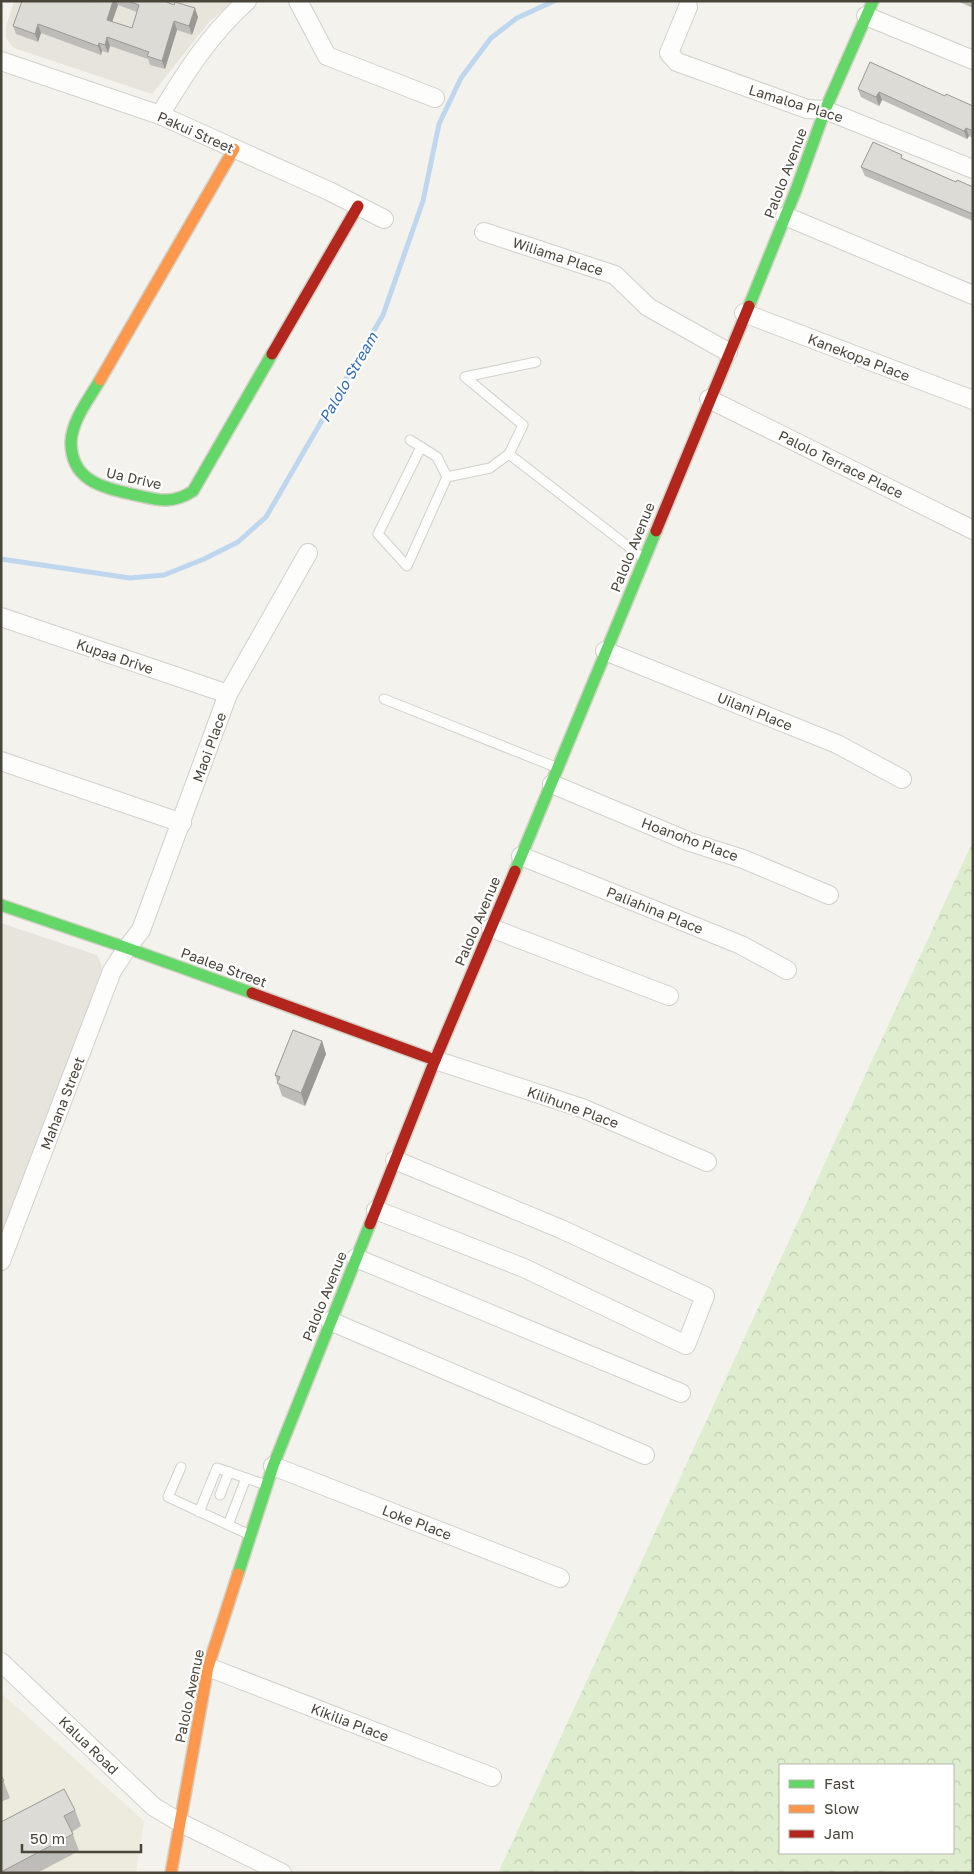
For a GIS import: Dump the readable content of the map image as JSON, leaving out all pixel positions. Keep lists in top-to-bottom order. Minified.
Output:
{"streets":{"street":["Lamaloa Place","Pakui Street","Palolo Avenue","Wiliama Place","Kanekopa Place","Palolo Terrace Place","Ua Drive","Kupaa Drive","Uilani Place","Maoi Place","Hoanoho Place","Paliahina Place","Paalea Street","Mahana Street","Kilihune Place","Loke Place","Kikilia Place","Kalua Road"]},"crossings":[["Lamaloa Place","Palolo Avenue"],["Pakui Street","Ua Drive"],["Palolo Avenue","Wiliama Place"],["Palolo Avenue","Kanekopa Place"],["Palolo Avenue","Palolo Terrace Place"],["Palolo Avenue","Uilani Place"],["Palolo Avenue","Hoanoho Place"],["Palolo Avenue","Paliahina Place"],["Palolo Avenue","Paalea Street"],["Palolo Avenue","Kilihune Place"],["Palolo Avenue","Loke Place"],["Palolo Avenue","Kikilia Place"],["Palolo Avenue","Kalua Road"],["Kupaa Drive","Maoi Place"],["Maoi Place","Paalea Street"],["Maoi Place","Mahana Street"],["Paalea Street","Mahana Street"],["Paalea Street","Kilihune Place"]],"water":["Palolo Stream"],"legend":["Fast","Slow","Jam"],"scale_bar":"50 m"}
